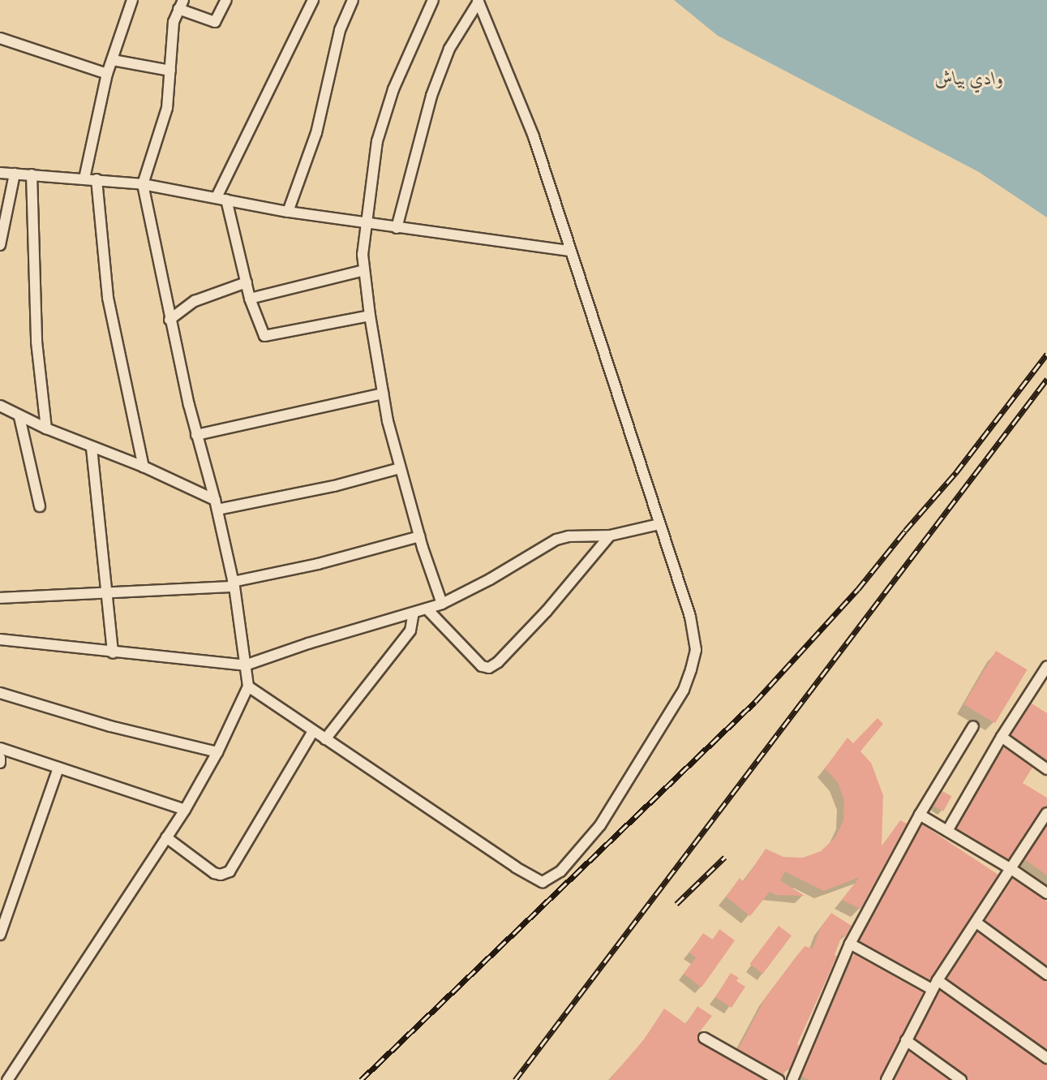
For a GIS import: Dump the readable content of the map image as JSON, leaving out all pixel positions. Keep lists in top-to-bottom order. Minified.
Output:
{"water":["وادي بياش"]}
